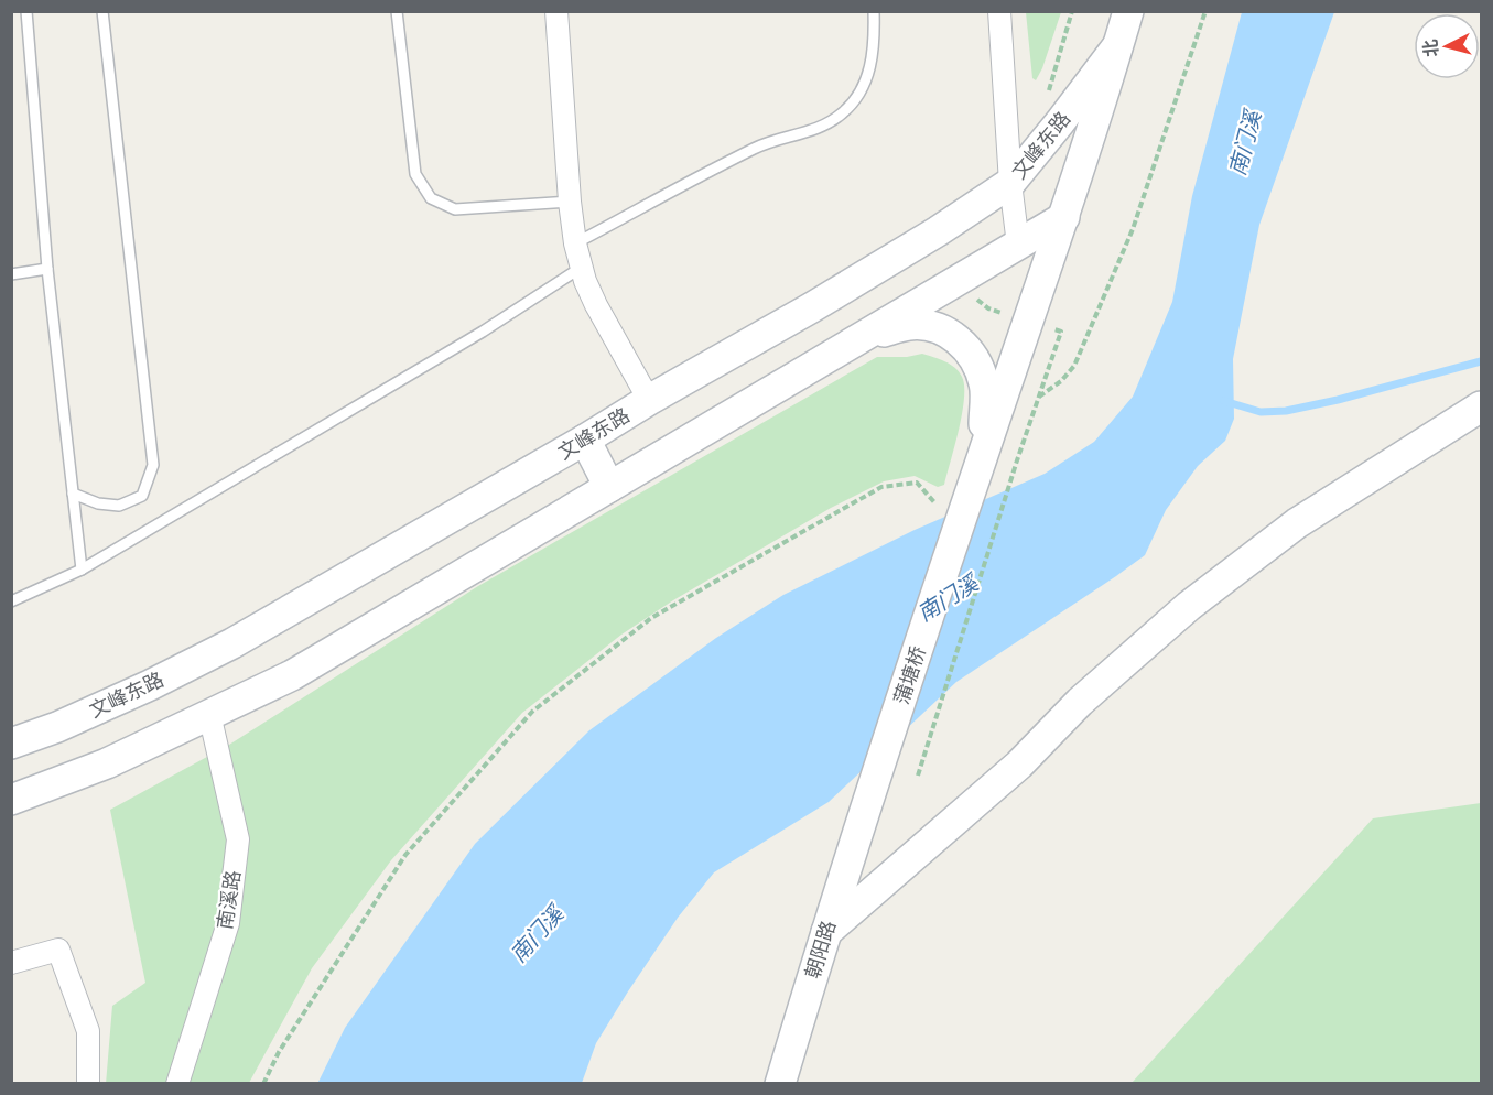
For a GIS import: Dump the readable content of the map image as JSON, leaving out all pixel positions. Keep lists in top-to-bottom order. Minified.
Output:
{"streets":{"street":["文峰东路","蒲塘桥","南溪路","朝阳路"]},"crossings":[["文峰东路","蒲塘桥"],["蒲塘桥","朝阳路"]],"water":["南门溪"],"north":"left"}
